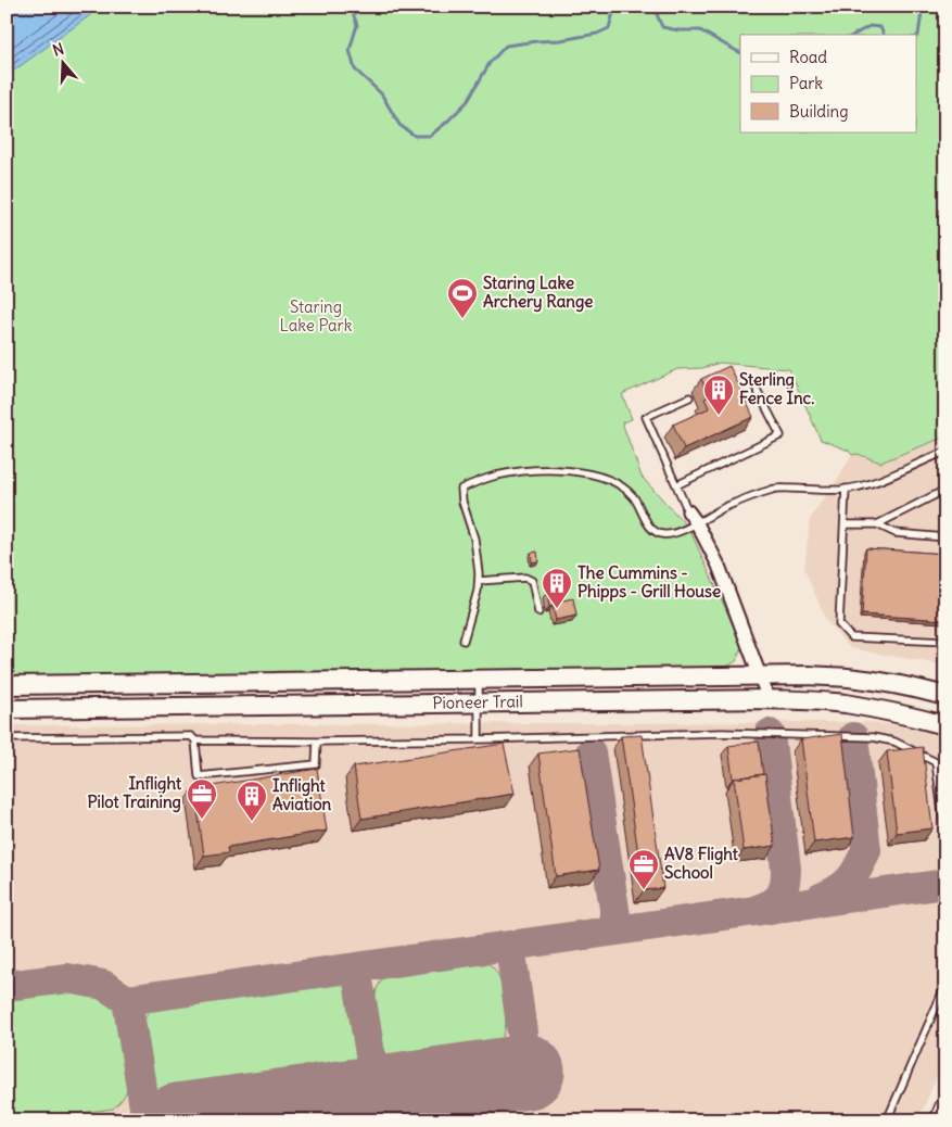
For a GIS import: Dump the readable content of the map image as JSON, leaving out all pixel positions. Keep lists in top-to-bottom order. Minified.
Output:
{"streets":{"main road":["Pioneer Trail"]},"parks":["Staring Lake Park"],"places":{"sports":["Staring Lake Archery Range"],"building":["Sterling Fence Inc.","The Cummins - Phipps - Grill House","Inflight Aviation"],"office":["Inflight Pilot Training","AV8 Flight School"]},"legend":["Road","Park","Building"],"north":"top"}
